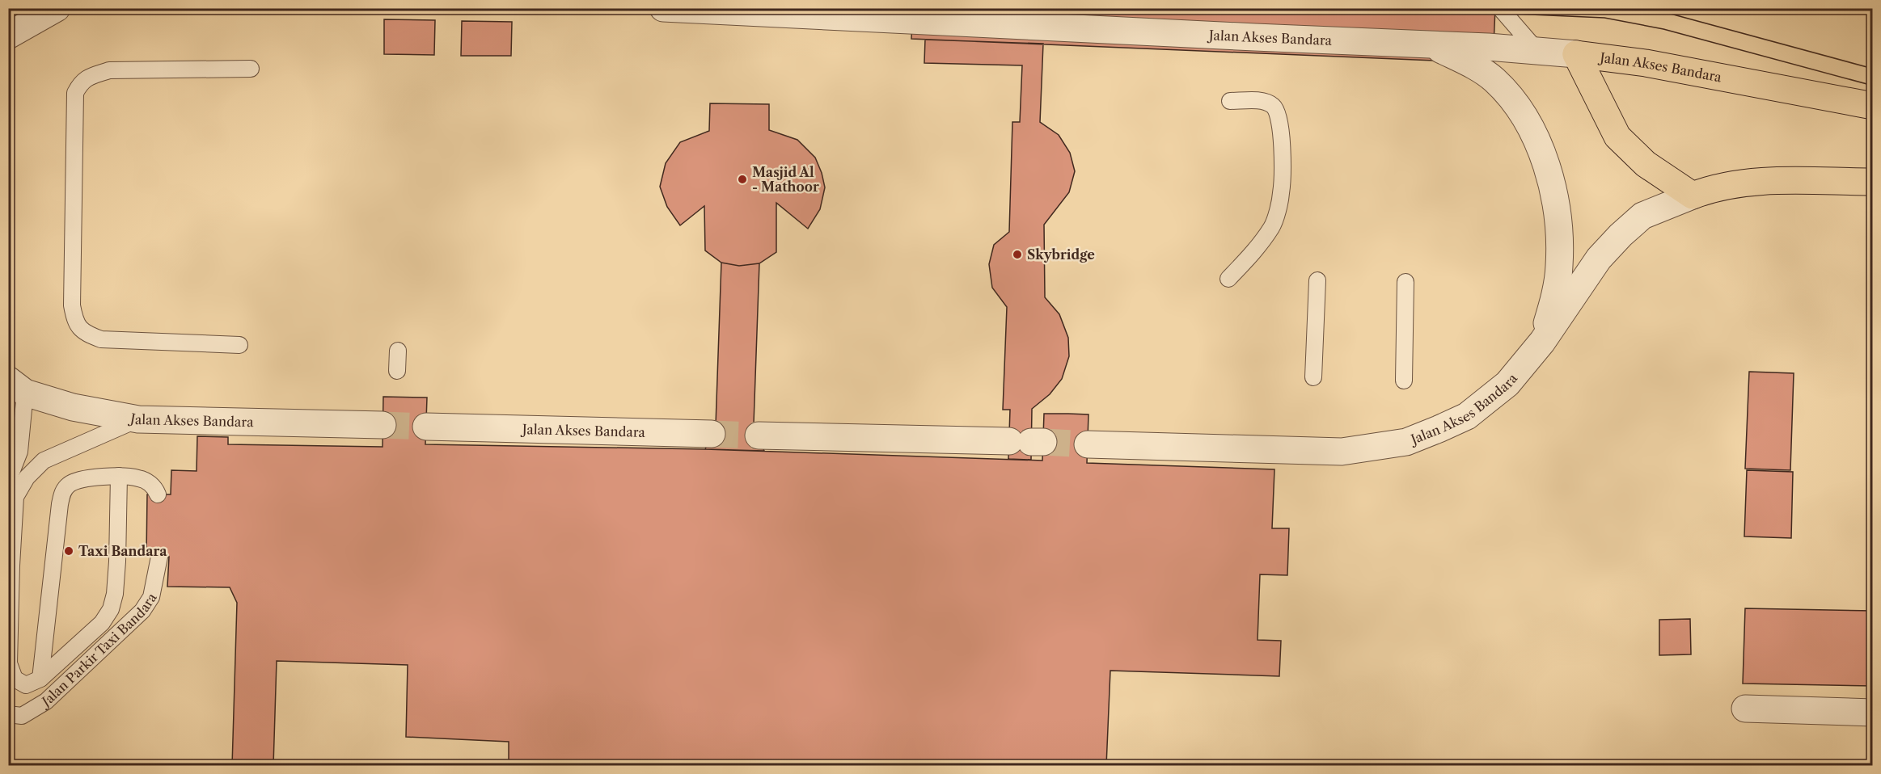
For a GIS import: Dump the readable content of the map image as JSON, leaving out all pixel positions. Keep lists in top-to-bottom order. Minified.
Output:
{"streets":{"highway":["Jalan Akses Bandara"],"lane":["Jalan Parkir Taxi Bandara"]},"crossings":[["Jalan Akses Bandara","Jalan Parkir Taxi Bandara"]],"places":["Masjid Al - Mathoor","Skybridge","Taxi Bandara"]}
